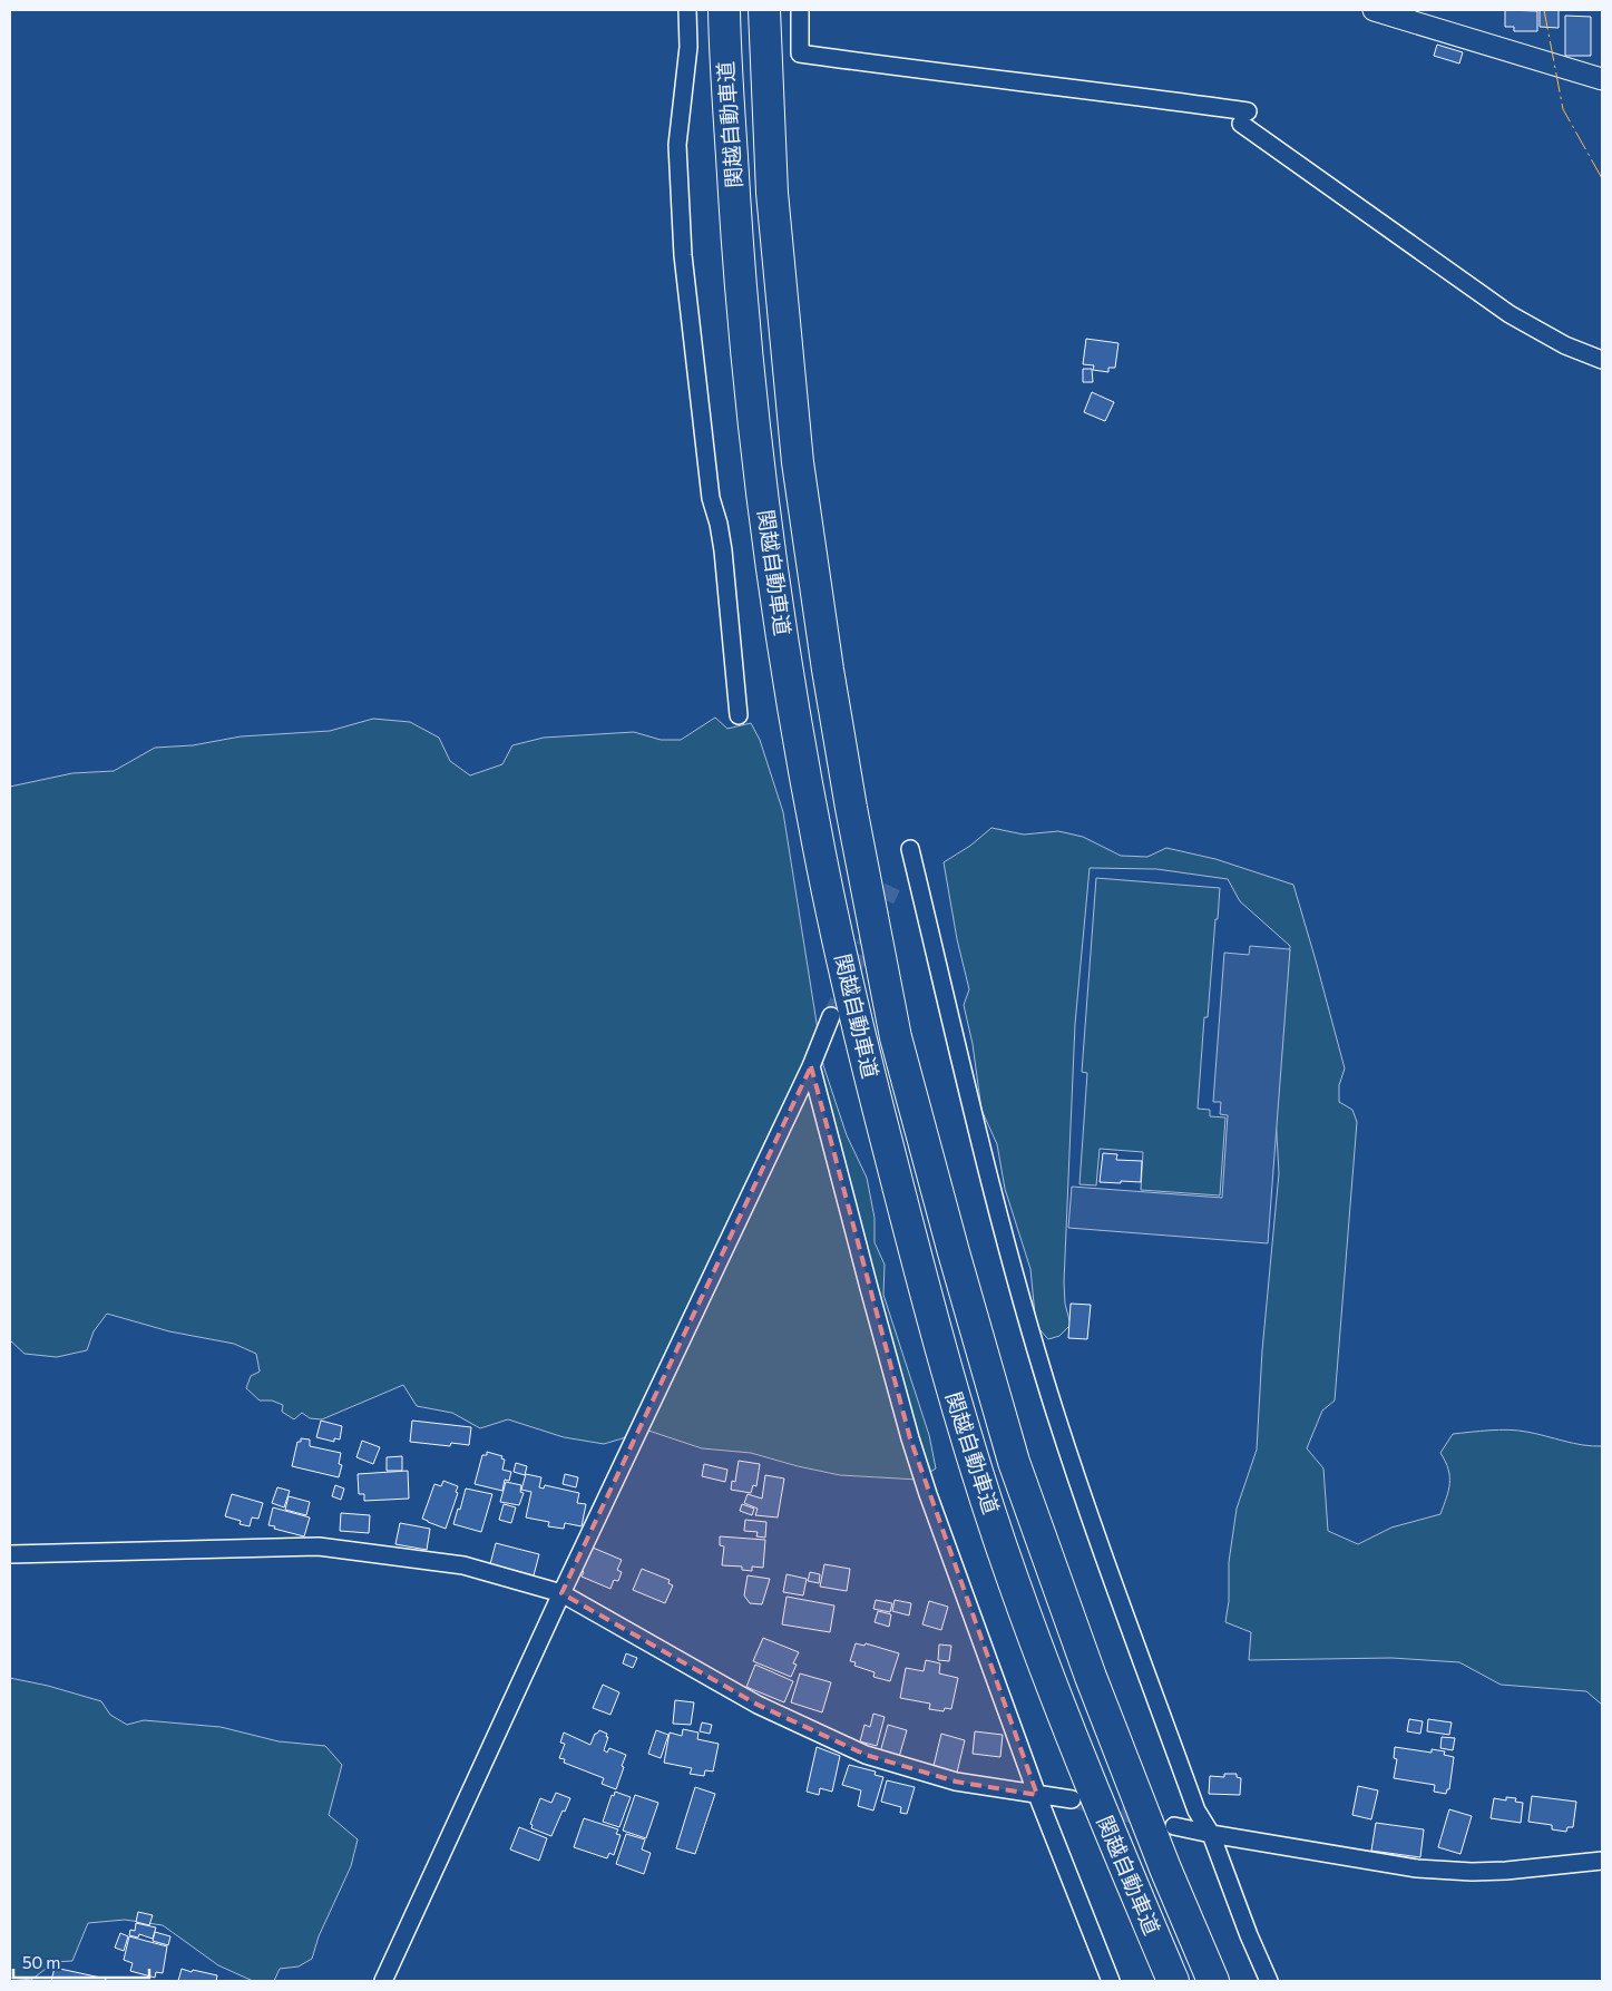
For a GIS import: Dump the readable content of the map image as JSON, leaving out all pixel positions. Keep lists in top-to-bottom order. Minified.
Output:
{"streets":{"highway":["関越自動車道"]},"scale_bar":"50 m"}
